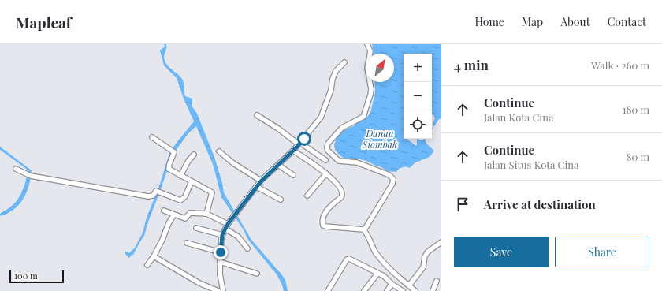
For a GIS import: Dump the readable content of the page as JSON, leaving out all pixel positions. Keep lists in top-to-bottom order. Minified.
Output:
{"water":["Danau Siombak"],"scale_bar":"100 m","north":"top right","page":{"header":"Mapleaf","nav":["Home","Map","About","Contact"],"heading":["4 min","Walk · 260 m"],"map_buttons":["+","−"],"list":[["Continue","Jalan Kota Cina","180 m"],["Continue","Jalan Situs Kota Cina","80 m"],"Arrive at destination"],"buttons":["Save","Share"],"scale":"100 m"}}
